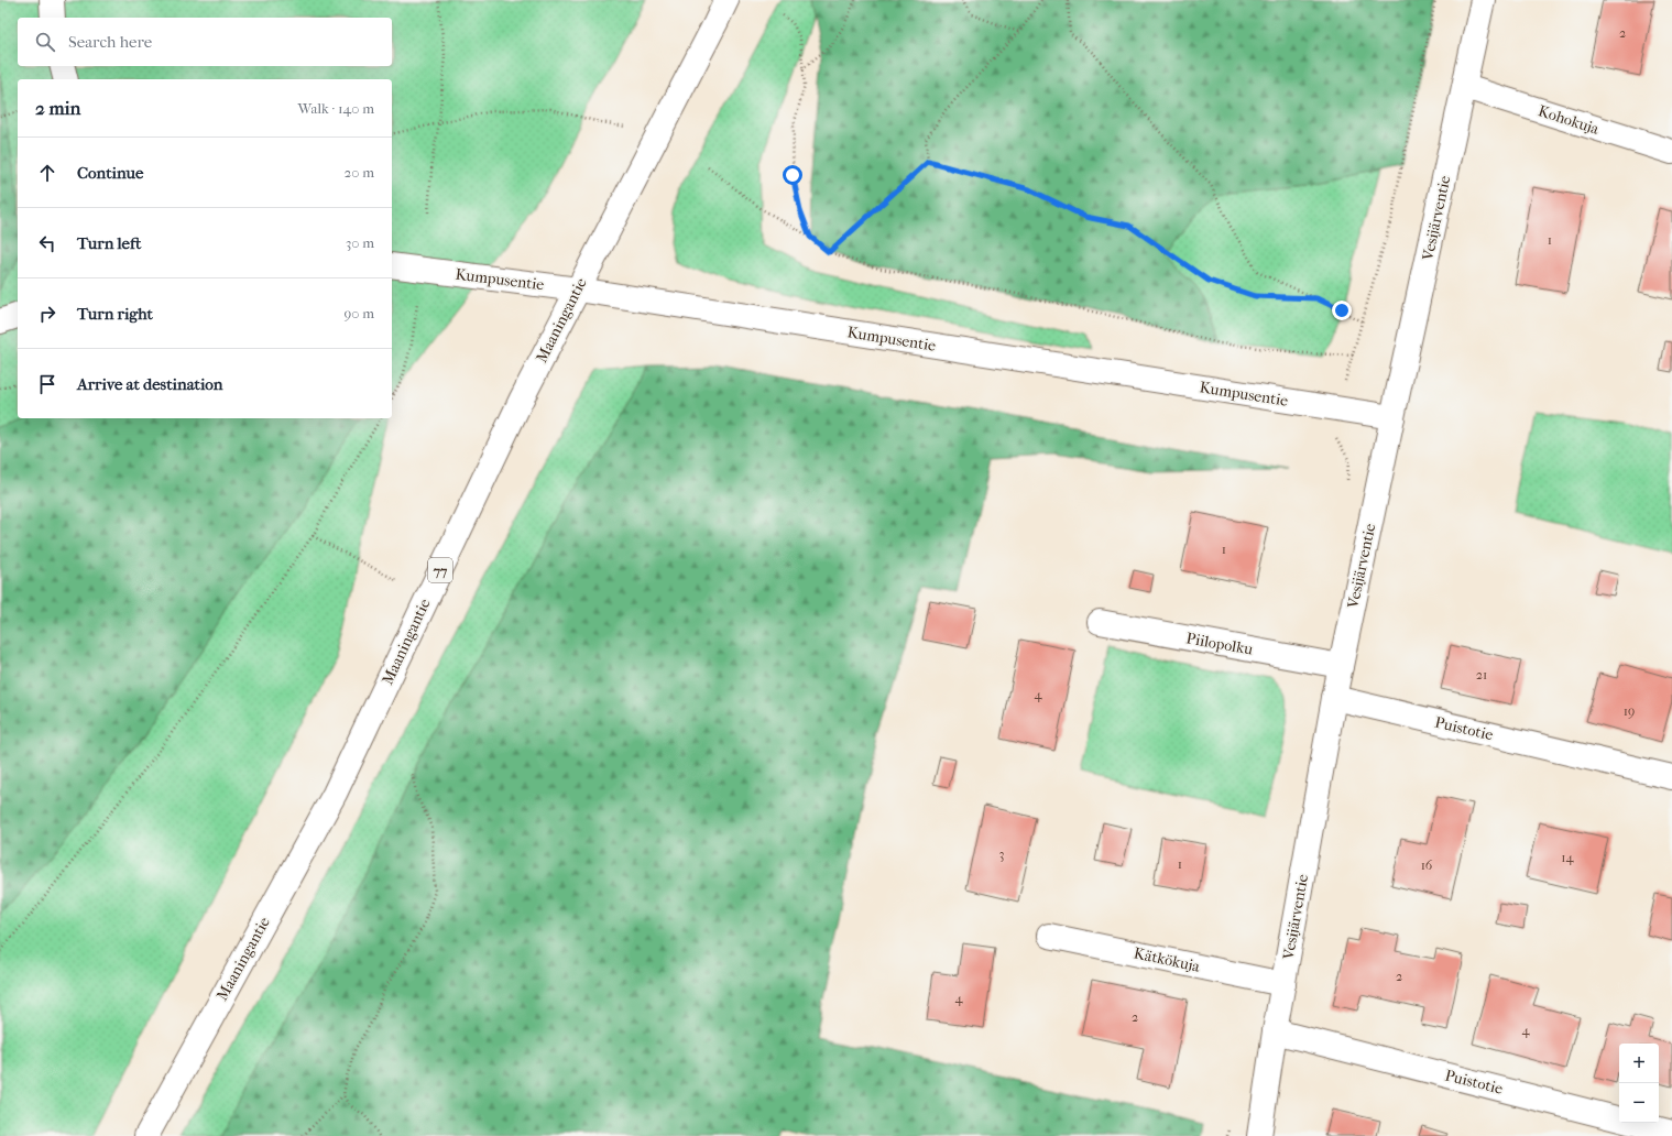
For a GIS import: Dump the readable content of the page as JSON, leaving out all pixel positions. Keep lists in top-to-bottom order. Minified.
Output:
{"streets":{"street":["Kohokuja","Vesijärventie","Kumpusentie","Maaningantie","77","Piilopolku","Puistotie","Kätkökuja"]},"crossings":[["Kohokuja","Vesijärventie"],["Vesijärventie","Kumpusentie"],["Vesijärventie","Piilopolku"],["Vesijärventie","Puistotie"],["Vesijärventie","Kätkökuja"],["Kumpusentie","Maaningantie"]],"house_numbers":["2","1","1","21","4","19","3","14","1","16","2","4","2","4"],"page":{"search":"Search here","heading":["2 min","Walk · 140 m"],"list":[["Continue","20 m"],["Turn left","30 m"],["Turn right","90 m"],"Arrive at destination"],"map_buttons":["+","−"]}}
